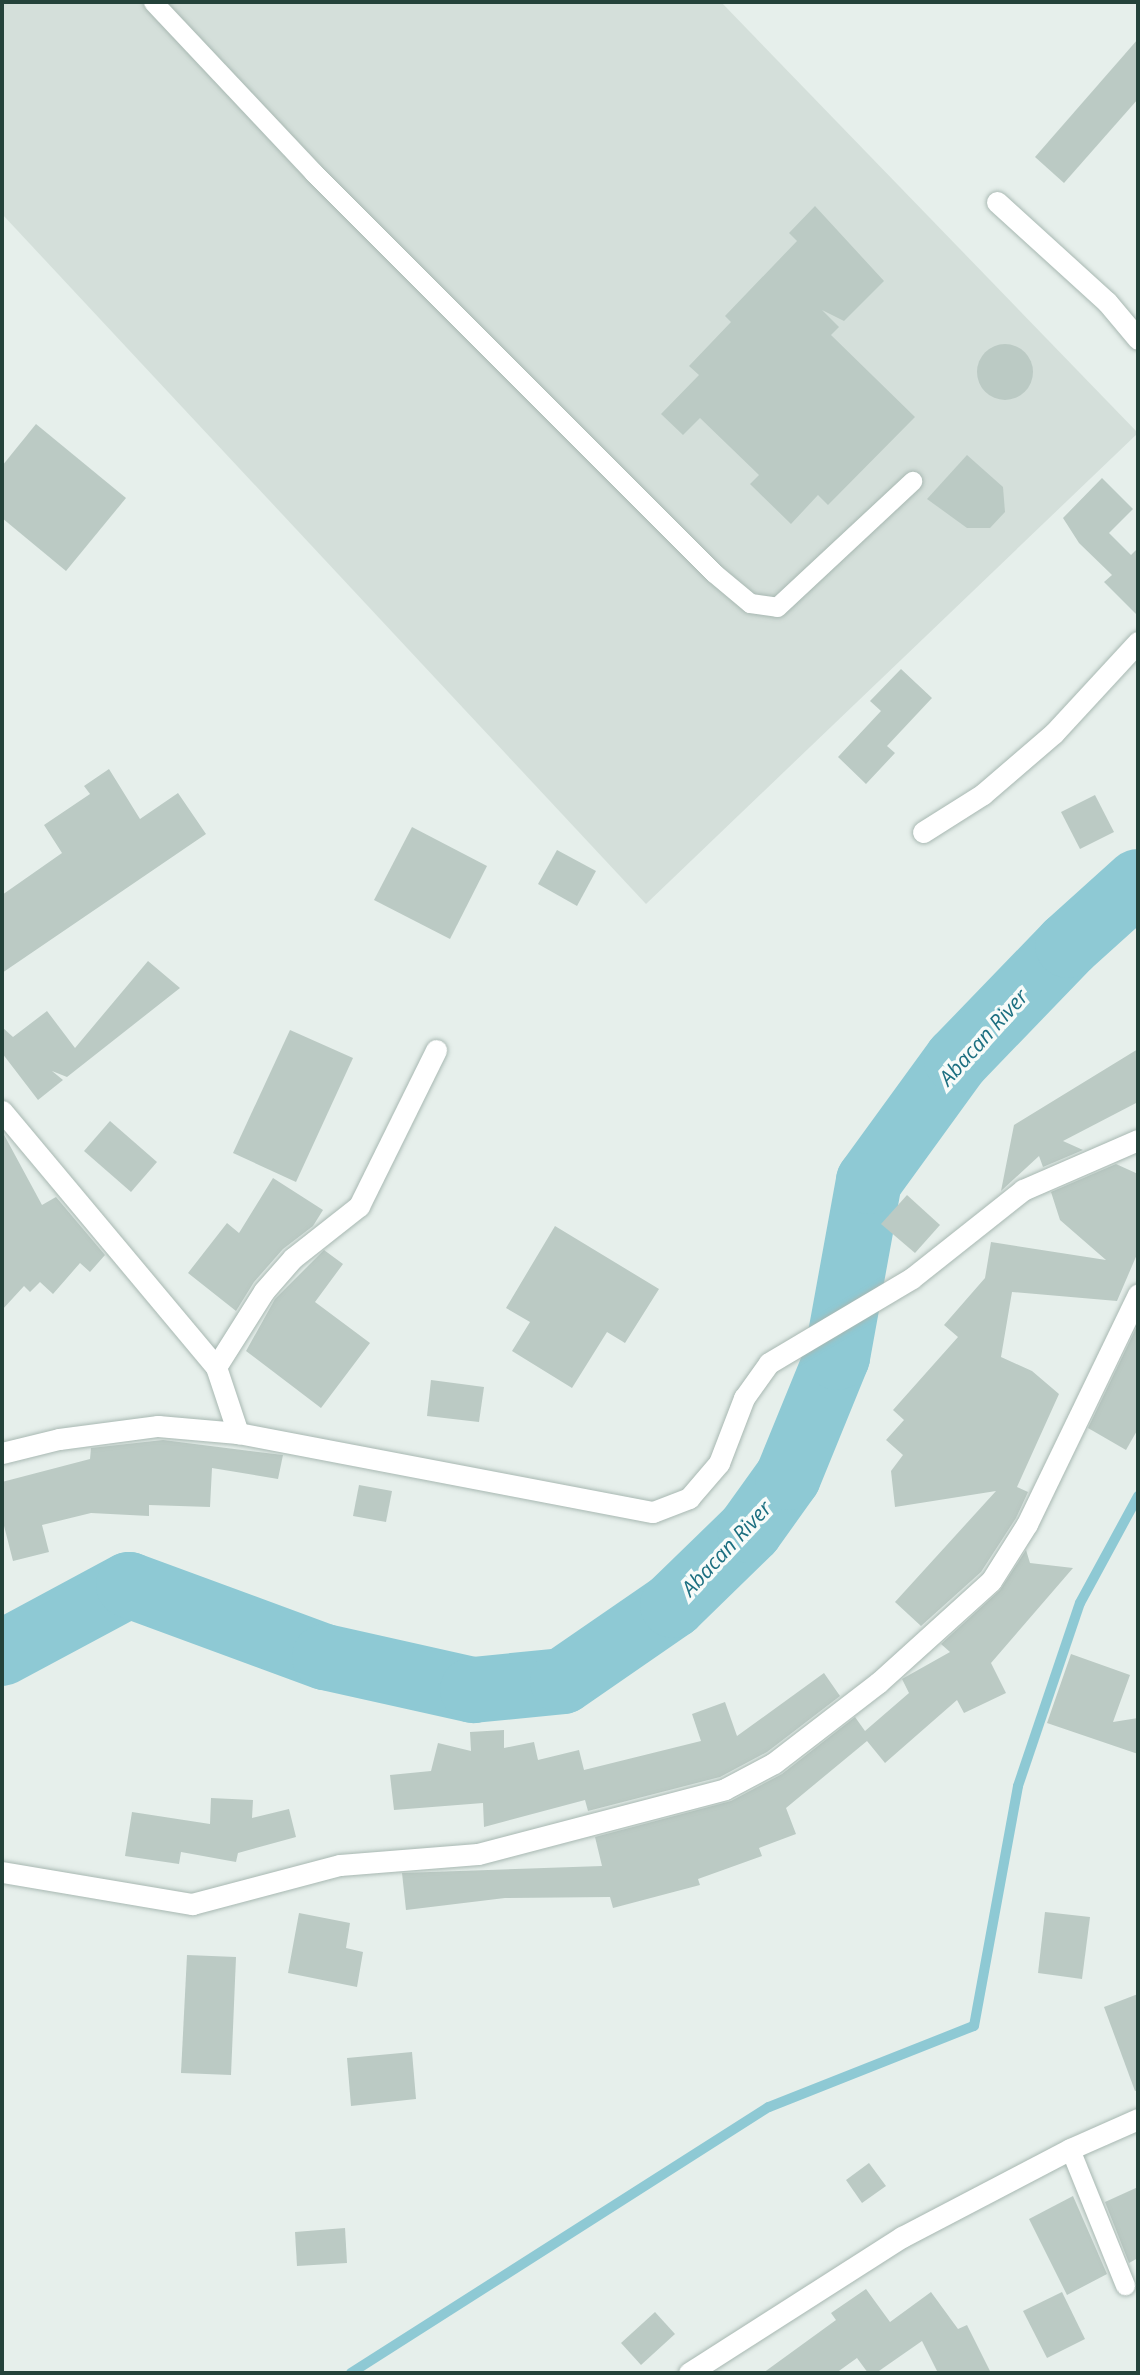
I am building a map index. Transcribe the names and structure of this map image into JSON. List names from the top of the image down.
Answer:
{
  "water": ["Abacan River"]
}
